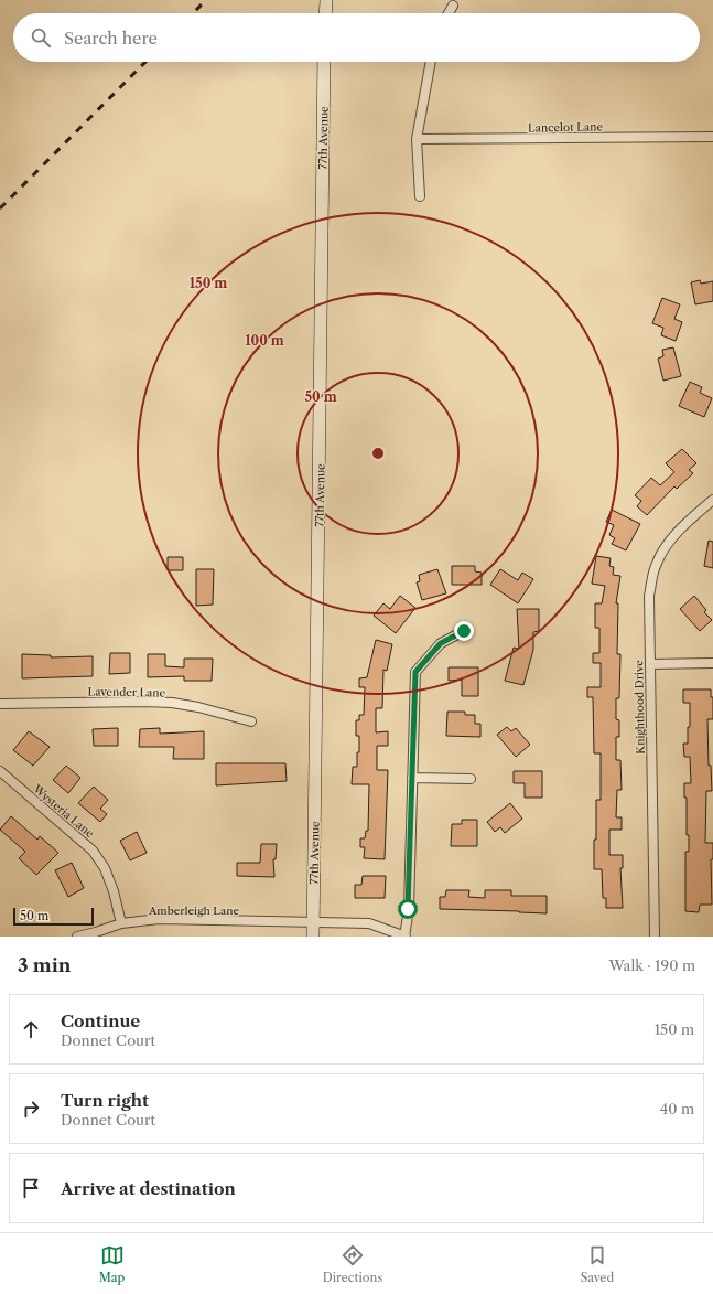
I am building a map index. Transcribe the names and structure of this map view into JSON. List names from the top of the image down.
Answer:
{
  "streets": {
    "street": [
      "Lancelot Lane",
      "77th Avenue",
      "Lavender Lane",
      "Knighthood Drive",
      "Wysteria Lane",
      "Amberleigh Lane"
    ]
  },
  "crossings": [
    ["77th Avenue", "Amberleigh Lane"],
    ["Wysteria Lane", "Amberleigh Lane"]
  ],
  "scale_bar": "50 m",
  "page": {
    "search": "Search here",
    "scale": "50 m",
    "heading": ["3 min", "Walk · 190 m"],
    "list": [
      ["Continue", "Donnet Court", "150 m"],
      ["Turn right", "Donnet Court", "40 m"],
      "Arrive at destination"
    ],
    "nav": ["Map", "Directions", "Saved"]
  },
  "rings": ["150 m", "100 m", "50 m"]
}
